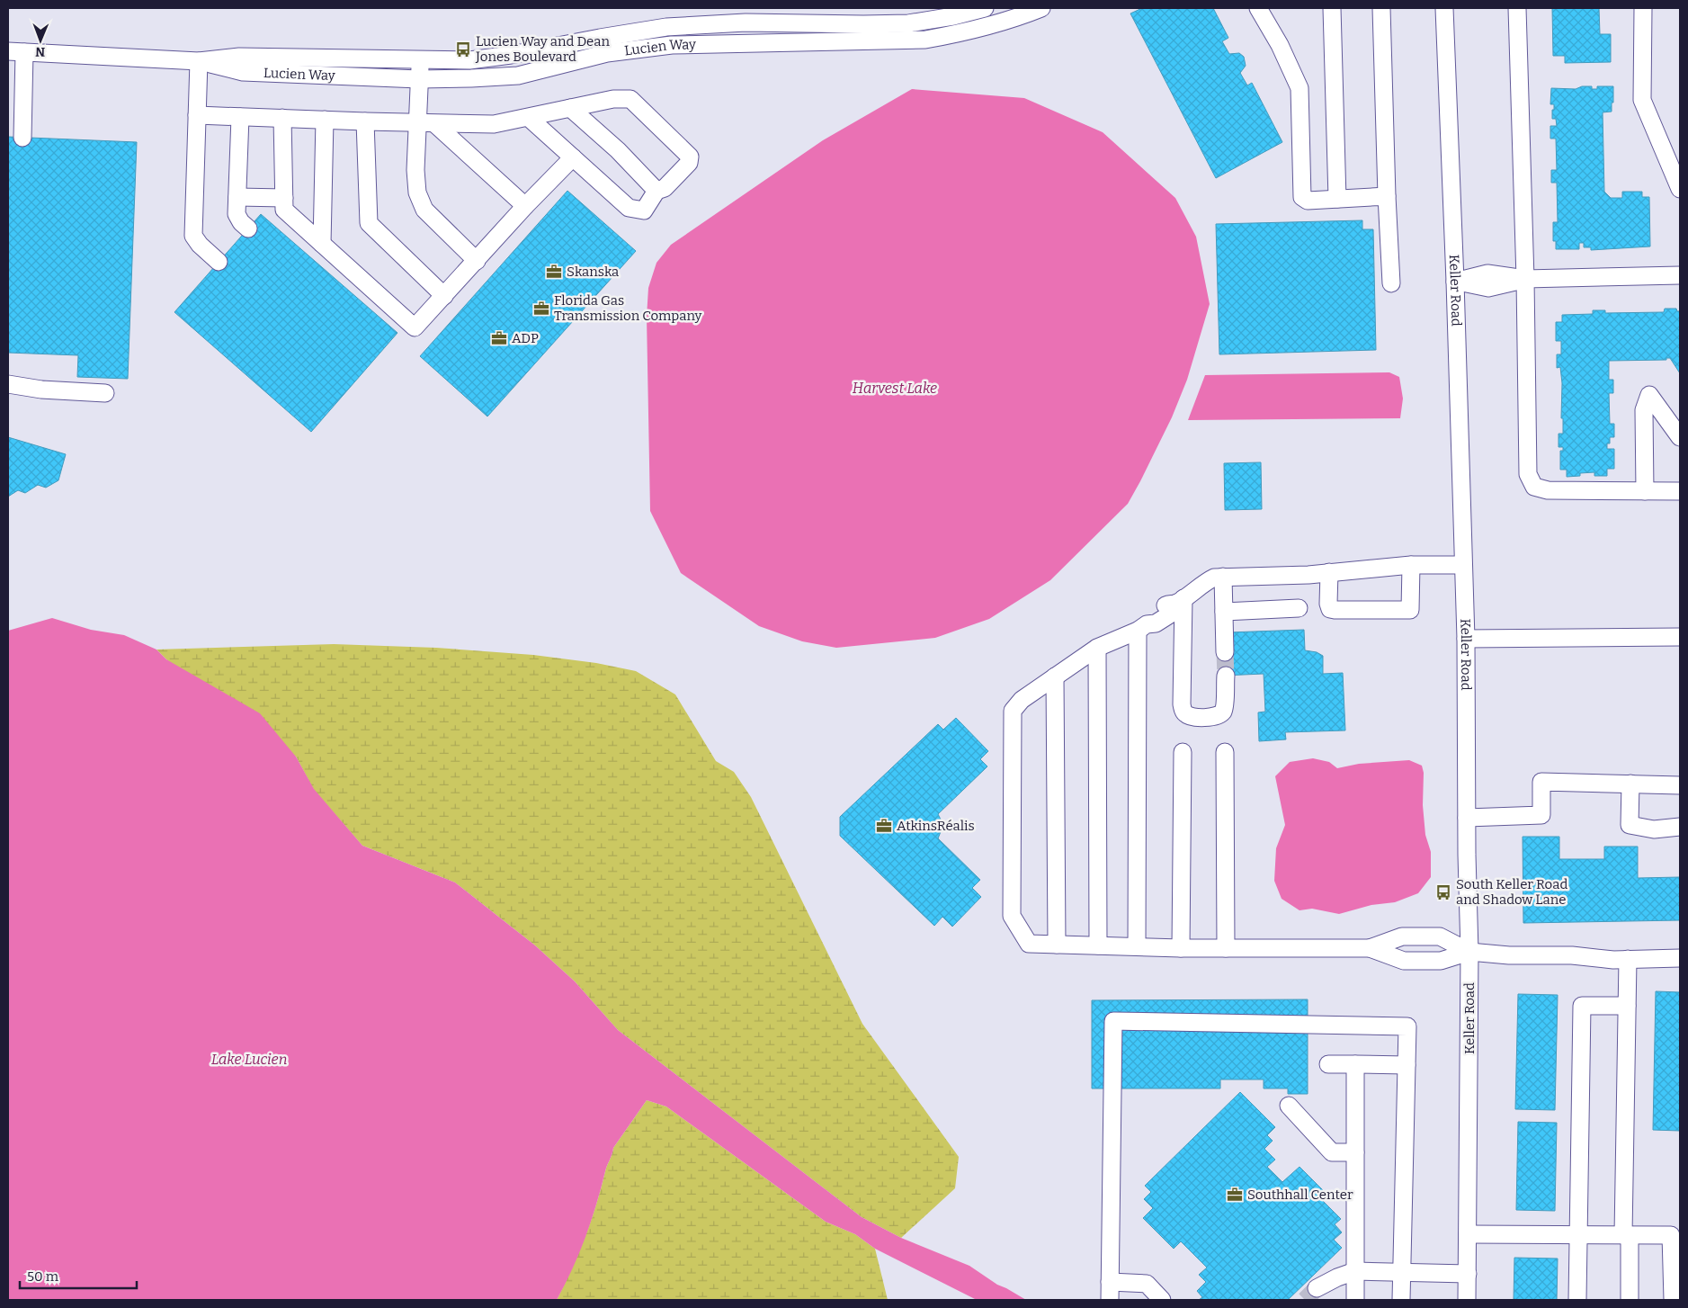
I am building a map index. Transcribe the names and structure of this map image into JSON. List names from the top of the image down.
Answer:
{
  "streets": {
    "street": ["Lucien Way", "Keller Road"]
  },
  "water": ["Harvest Lake", "Lake Lucien"],
  "places": {
    "bus stop": ["Lucien Way and Dean Jones Boulevard", "South Keller Road and Shadow Lane"],
    "office": [
      "Skanska",
      "Florida Gas Transmission Company",
      "ADP",
      "AtkinsRéalis",
      "Southhall Center"
    ]
  },
  "scale_bar": "50 m",
  "north": "bottom"
}
